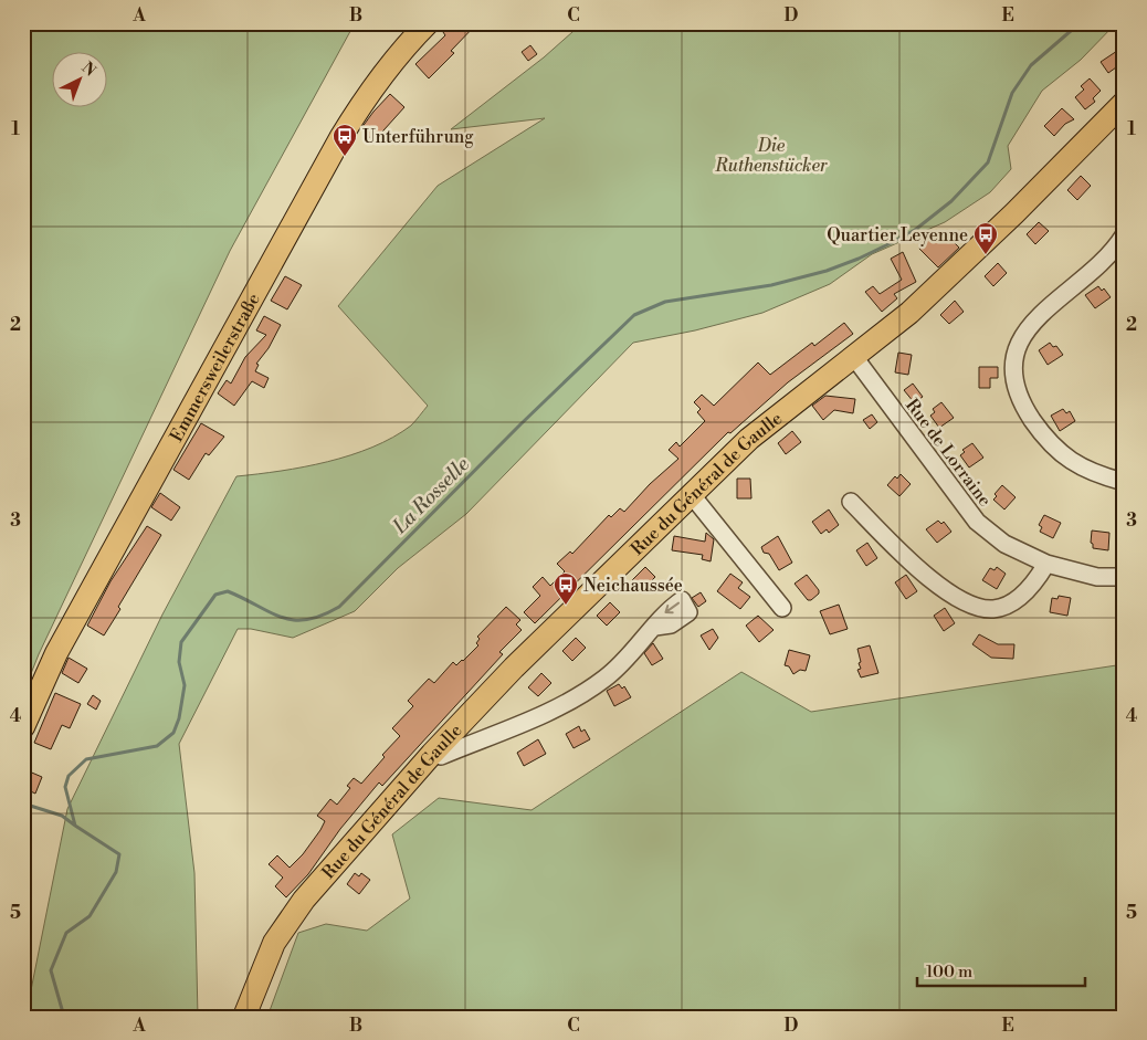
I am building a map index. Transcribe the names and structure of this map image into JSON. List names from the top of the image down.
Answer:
{
  "streets": {
    "main road": ["Emmersweilerstraße", "Rue du Général de Gaulle"],
    "street": ["Rue de Lorraine"]
  },
  "crossings": [
    ["Rue de Lorraine", "Rue du Général de Gaulle"]
  ],
  "water": ["La Rosselle"],
  "parks": ["Die Ruthenstücker"],
  "places": {
    "bus stop": ["Unterführung", "Quartier Leyenne", "Neichaussée"]
  },
  "scale_bar": "100 m",
  "north": "top right",
  "grid": {
    "columns": [
      "A",
      "B",
      "C",
      "D",
      "E"
    ],
    "rows": [
      "1",
      "2",
      "3",
      "4",
      "5"
    ]
  }
}
